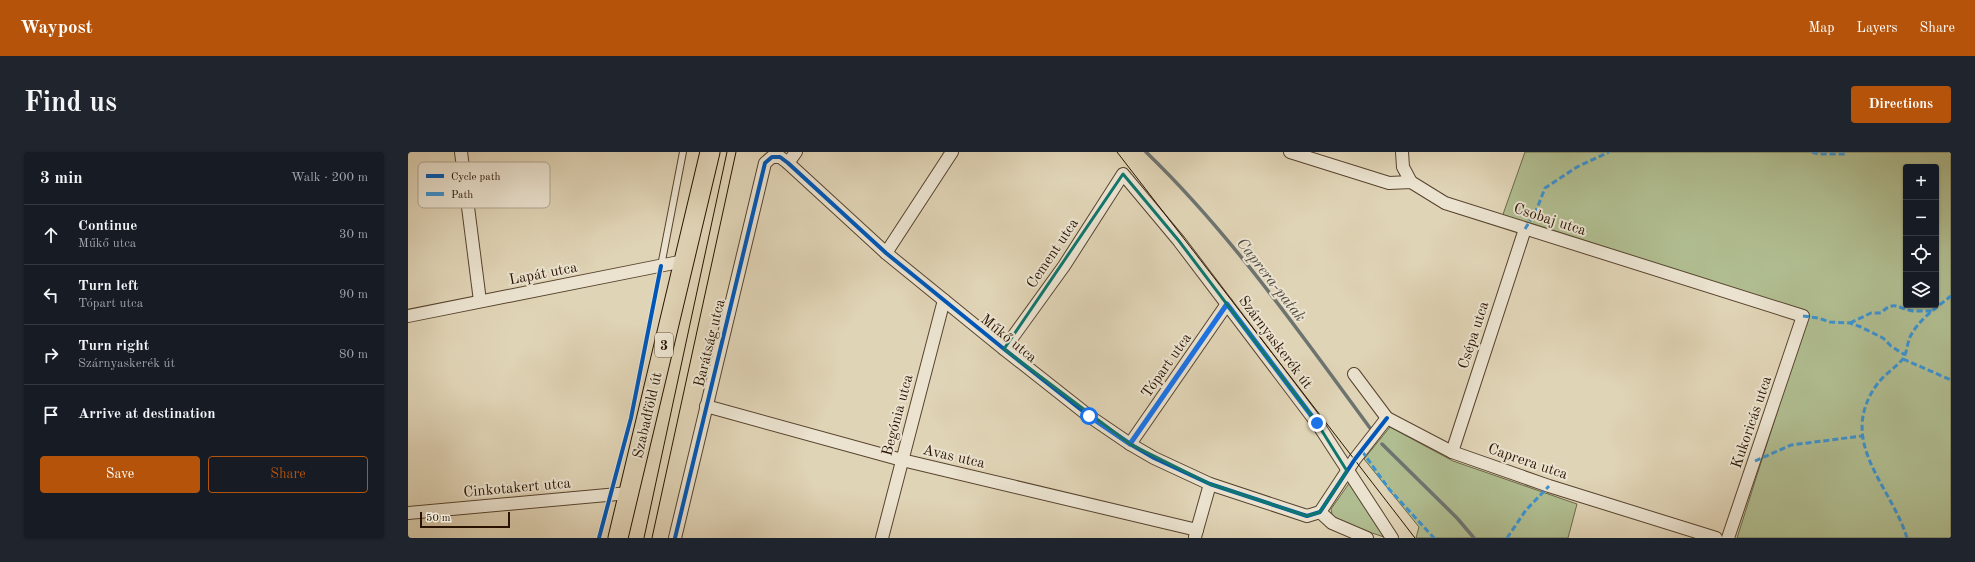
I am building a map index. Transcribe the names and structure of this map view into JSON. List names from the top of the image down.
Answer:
{
  "streets": {
    "main road": ["3", "Szabadföld út"],
    "street": [
      "Csobaj utca",
      "Cement utca",
      "Lapát utca",
      "Csépa utca",
      "Műkő utca",
      "Szárnyaskerék út",
      "Barátság utca",
      "Tópart utca",
      "Begónia utca",
      "Kukoricás utca",
      "Avas utca",
      "Caprera utca",
      "Cinkotakert utca"
    ]
  },
  "crossings": [
    ["Csobaj utca", "Csépa utca"],
    ["Csobaj utca", "Kukoricás utca"],
    ["Cement utca", "Műkő utca"],
    ["Cement utca", "Szárnyaskerék út"],
    ["Lapát utca", "Szabadföld út"],
    ["Csépa utca", "Caprera utca"],
    ["Műkő utca", "Barátság utca"],
    ["Műkő utca", "Tópart utca"],
    ["Műkő utca", "Begónia utca"],
    ["Szárnyaskerék út", "Tópart utca"],
    ["Barátság utca", "Avas utca"],
    ["Szabadföld út", "Cinkotakert utca"],
    ["Begónia utca", "Avas utca"]
  ],
  "water": ["Caprera-patak"],
  "legend": ["Cycle path", "Path"],
  "scale_bar": "50 m",
  "page": {
    "header": "Waypost",
    "nav": ["Map", "Layers", "Share"],
    "buttons": [
      "Directions",
      ["Save", "Share"]
    ],
    "title": "Find us",
    "heading": ["3 min", "Walk · 200 m"],
    "map_buttons": ["+", "−"],
    "list": [
      ["Continue", "Műkő utca", "30 m"],
      ["Turn left", "Tópart utca", "90 m"],
      ["Turn right", "Szárnyaskerék út", "80 m"],
      "Arrive at destination"
    ],
    "scale": "50 m"
  }
}
